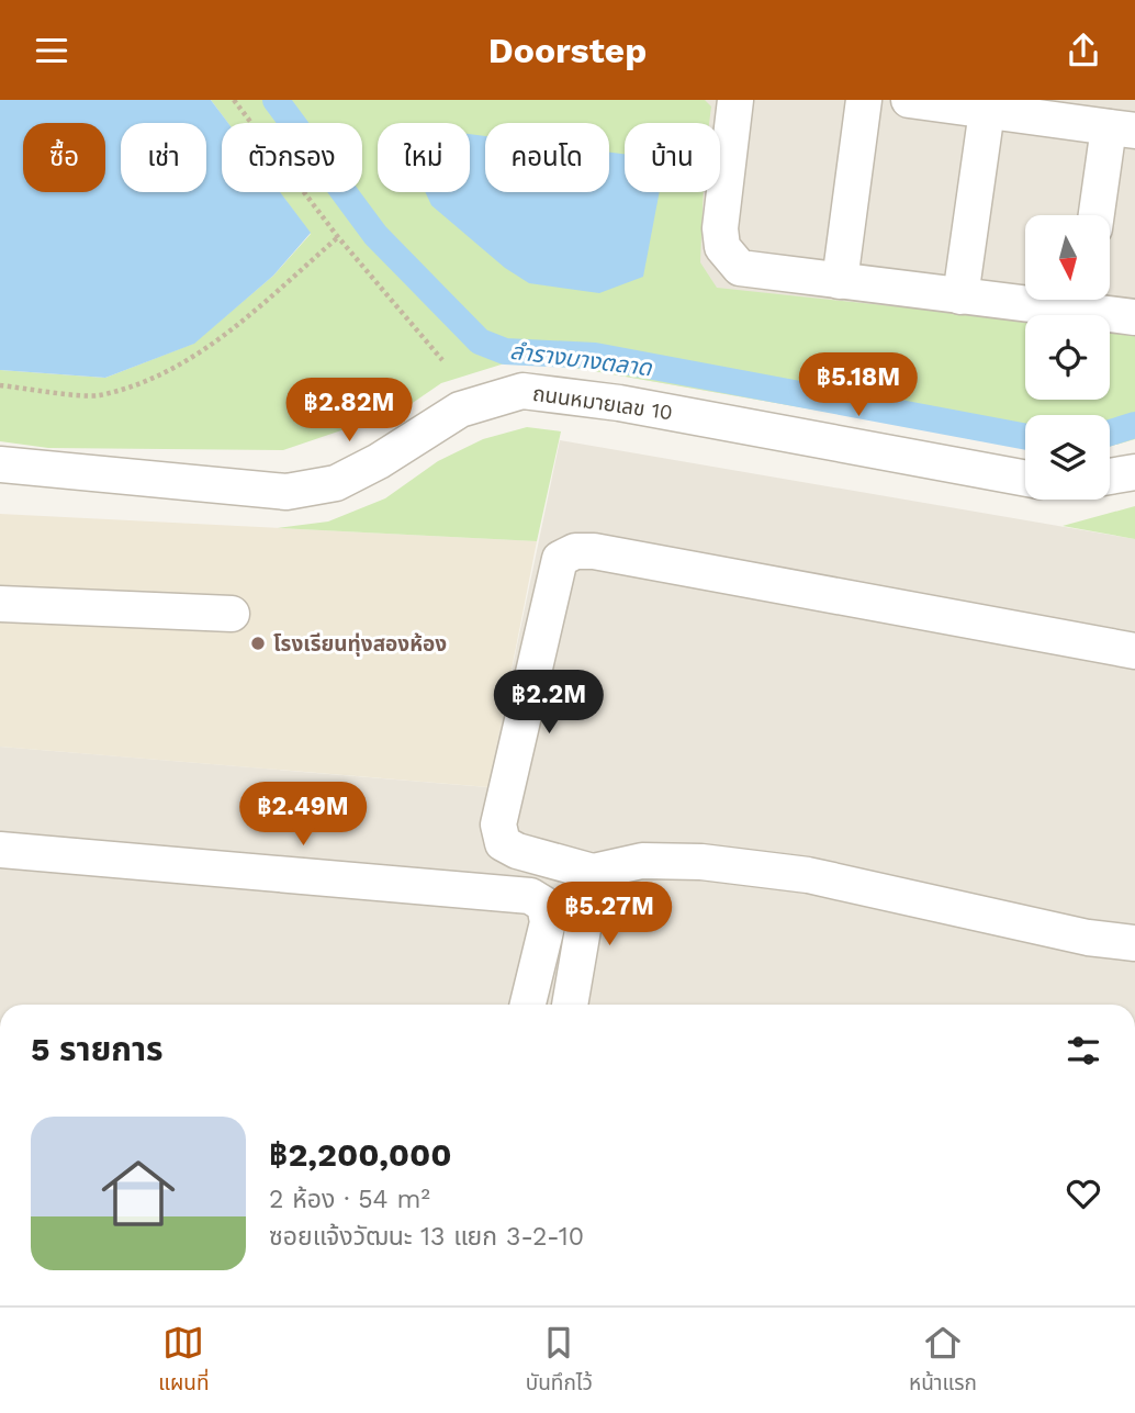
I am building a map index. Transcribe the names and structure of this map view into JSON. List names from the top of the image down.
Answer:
{
  "streets": {
    "street": ["ถนนหมายเลข 10"]
  },
  "water": ["ลำรางบางตลาด"],
  "places": ["โรงเรียนทุ่งสองห้อง"],
  "north": "bottom",
  "page": {
    "header": "Doorstep",
    "chip": [
      "ซื้อ",
      "เช่า",
      "ตัวกรอง",
      "ใหม่",
      "คอนโด",
      "บ้าน"
    ],
    "price": [
      "฿5.18M",
      "฿2.82M",
      "฿2.2M",
      "฿2.49M",
      "฿5.27M"
    ],
    "heading": "5 รายการ",
    "list": [
      {
        "name": "฿2,200,000",
        "note": "2 ห้อง · 54 m² · ซอยแจ้งวัฒนะ 13 แยก 3-2-10"
      }
    ],
    "tabs": ["แผนที่", "บันทึกไว้", "หน้าแรก"]
  }
}
